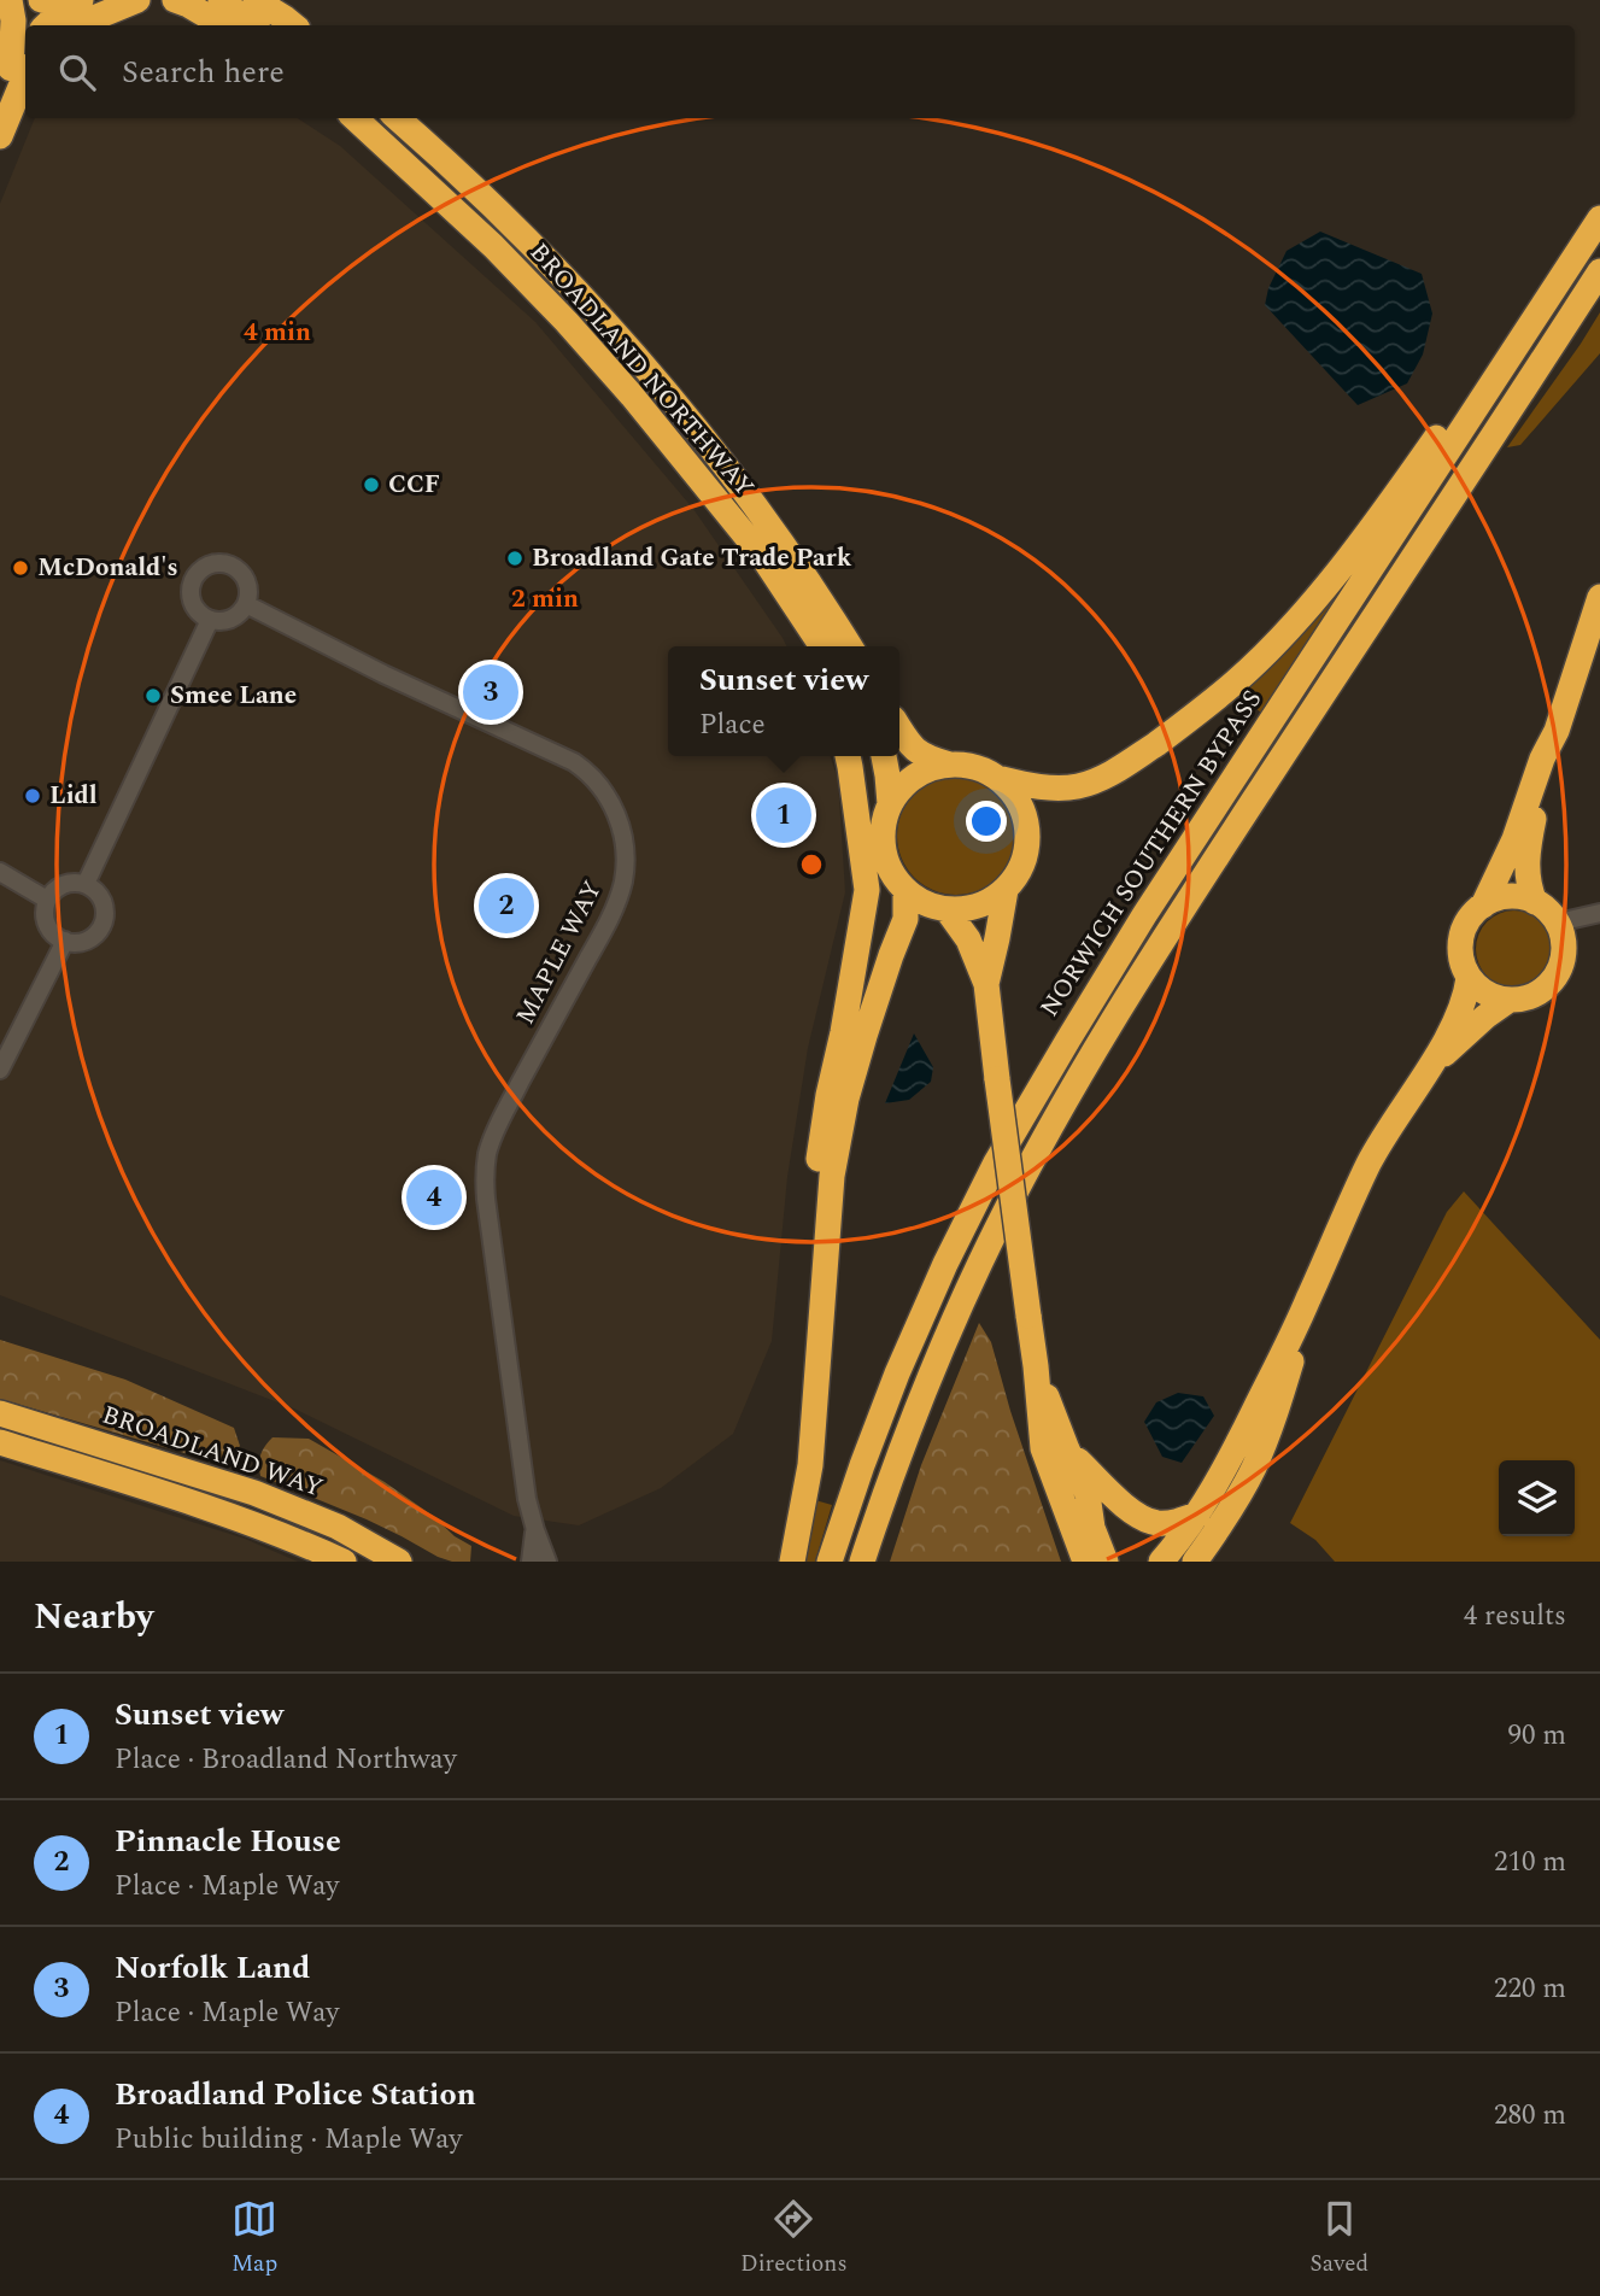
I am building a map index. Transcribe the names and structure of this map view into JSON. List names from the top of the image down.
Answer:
{
  "streets": {
    "highway": ["BROADLAND NORTHWAY", "NORWICH SOUTHERN BYPASS", "BROADLAND WAY"],
    "street": ["MAPLE WAY"]
  },
  "places": [
    "CCF",
    "Broadland Gate Trade Park",
    "McDonald's",
    "Smee Lane",
    "Lidl"
  ],
  "page": {
    "search": "Search here",
    "popup": ["Sunset view", "Place"],
    "pins": [
      "3",
      "1",
      "2",
      "4"
    ],
    "heading": ["Nearby", "4 results"],
    "list": [
      {
        "mark": "1",
        "name": "Sunset view",
        "note": "Place · Broadland Northway",
        "value": "90 m"
      },
      {
        "mark": "2",
        "name": "Pinnacle House",
        "note": "Place · Maple Way",
        "value": "210 m"
      },
      {
        "mark": "3",
        "name": "Norfolk Land",
        "note": "Place · Maple Way",
        "value": "220 m"
      },
      {
        "mark": "4",
        "name": "Broadland Police Station",
        "note": "Public building · Maple Way",
        "value": "280 m"
      }
    ],
    "nav": ["Map", "Directions", "Saved"]
  },
  "rings": ["4 min", "2 min"]
}
